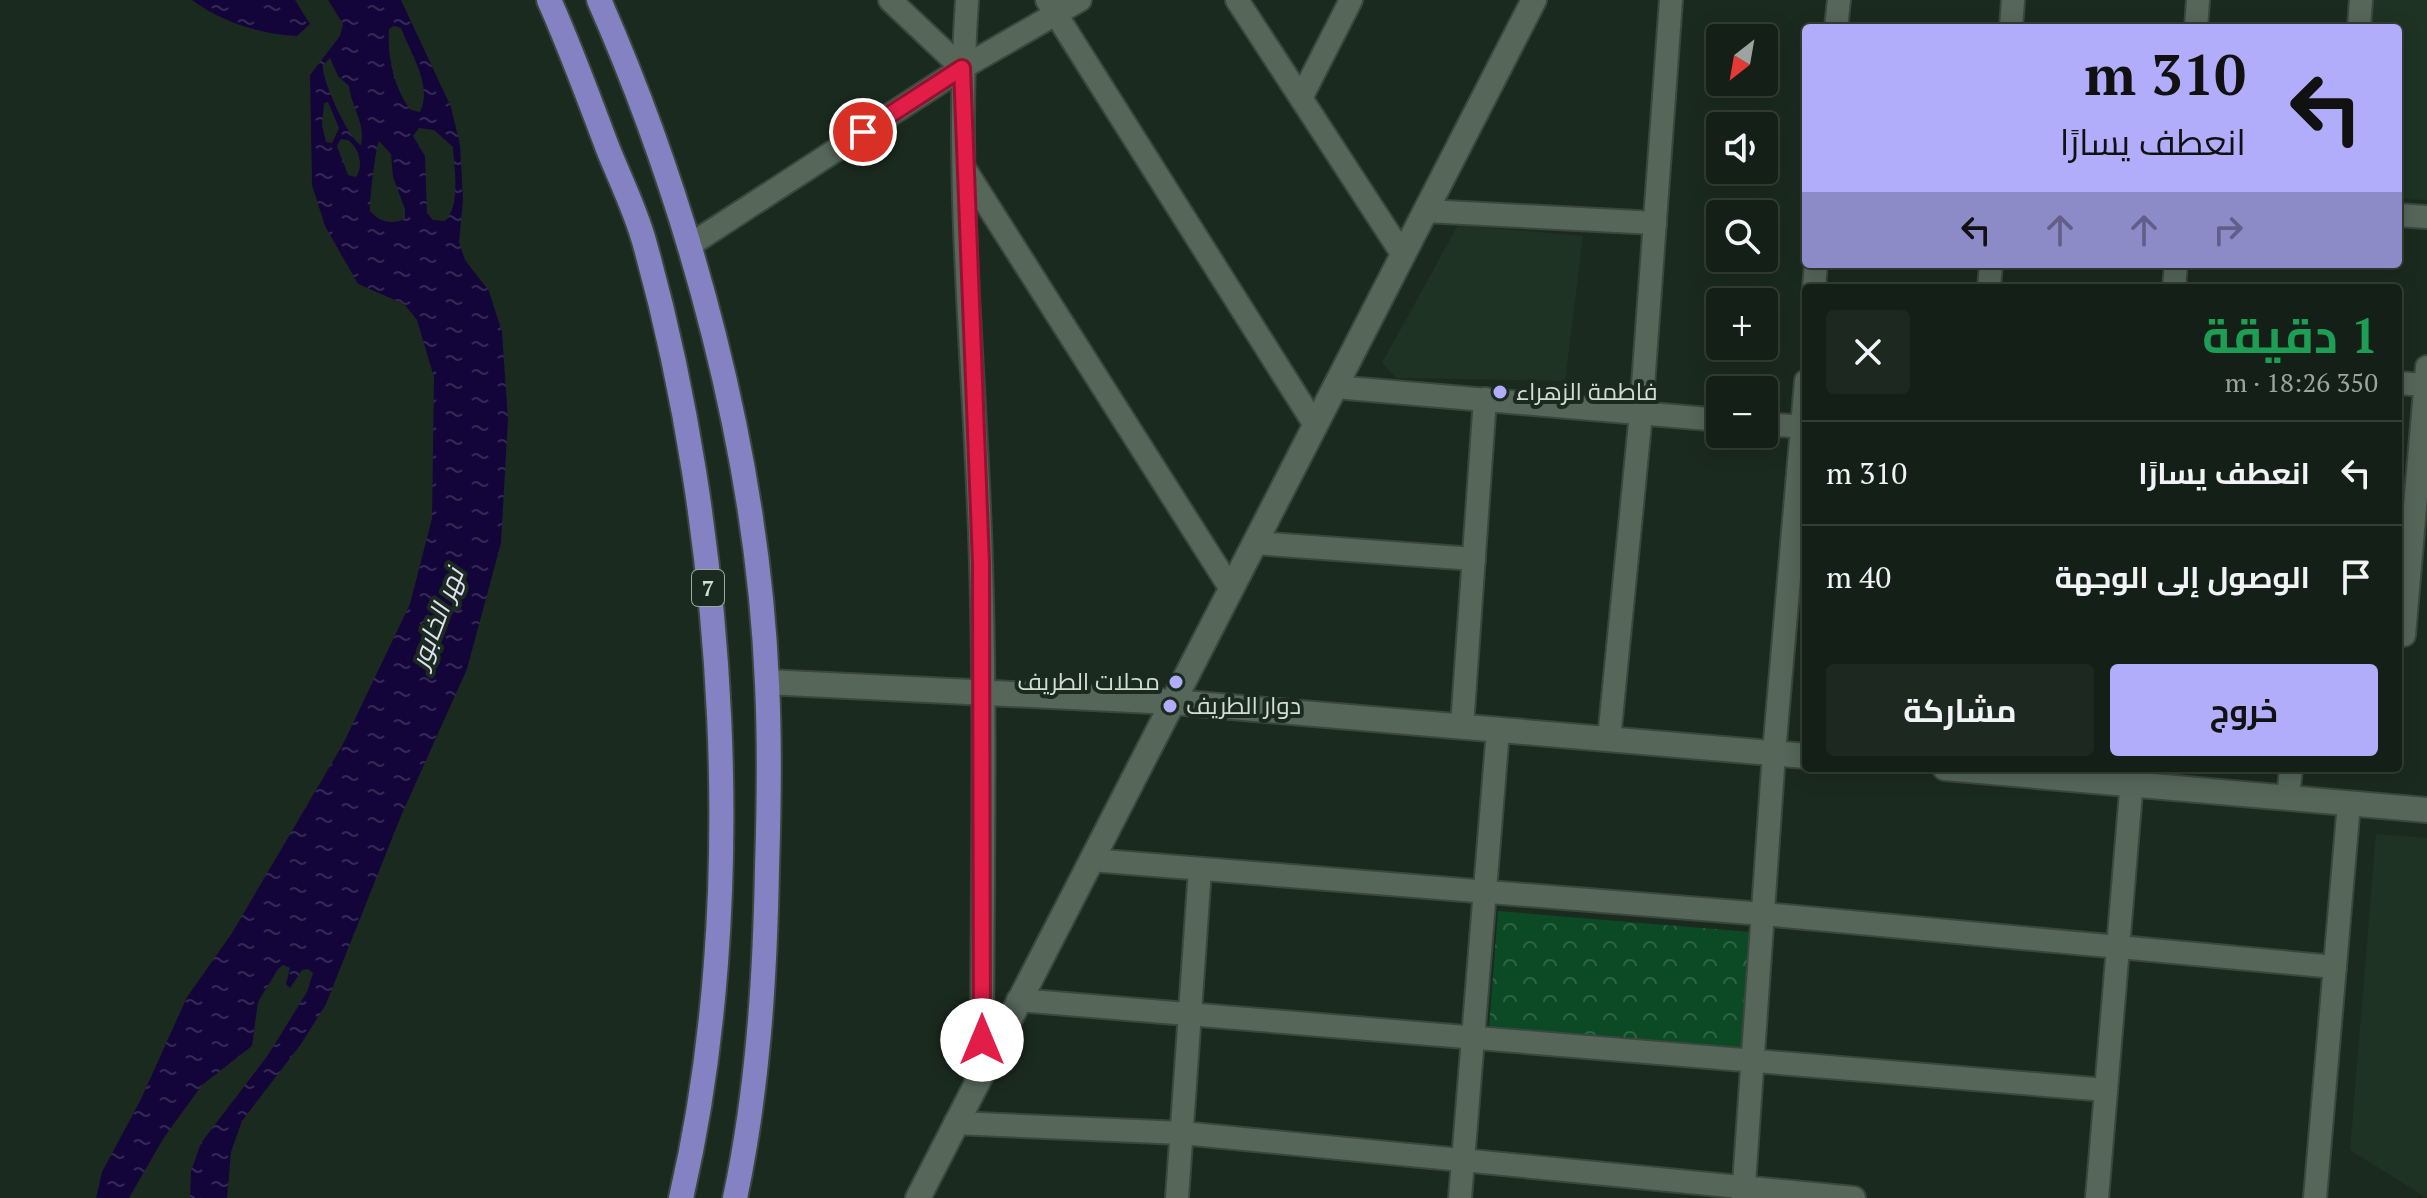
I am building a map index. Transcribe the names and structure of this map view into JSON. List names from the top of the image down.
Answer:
{
  "streets": {
    "highway": ["7"]
  },
  "water": ["نهر الخابور"],
  "places": ["فاطمة الزهراء", "محلات الطريف", "دوار الطريف"],
  "north": "bottom left",
  "page": {
    "map_buttons": ["+", "−"],
    "turn": ["310 m", "انعطف يسارًا"],
    "heading": ["1 دقيقة", "350 m · 18:26"],
    "list": [
      {
        "name": "انعطف يسارًا",
        "value": "310 m"
      },
      {
        "name": "الوصول إلى الوجهة",
        "value": "40 m"
      }
    ],
    "buttons": ["خروج", "مشاركة"]
  }
}
